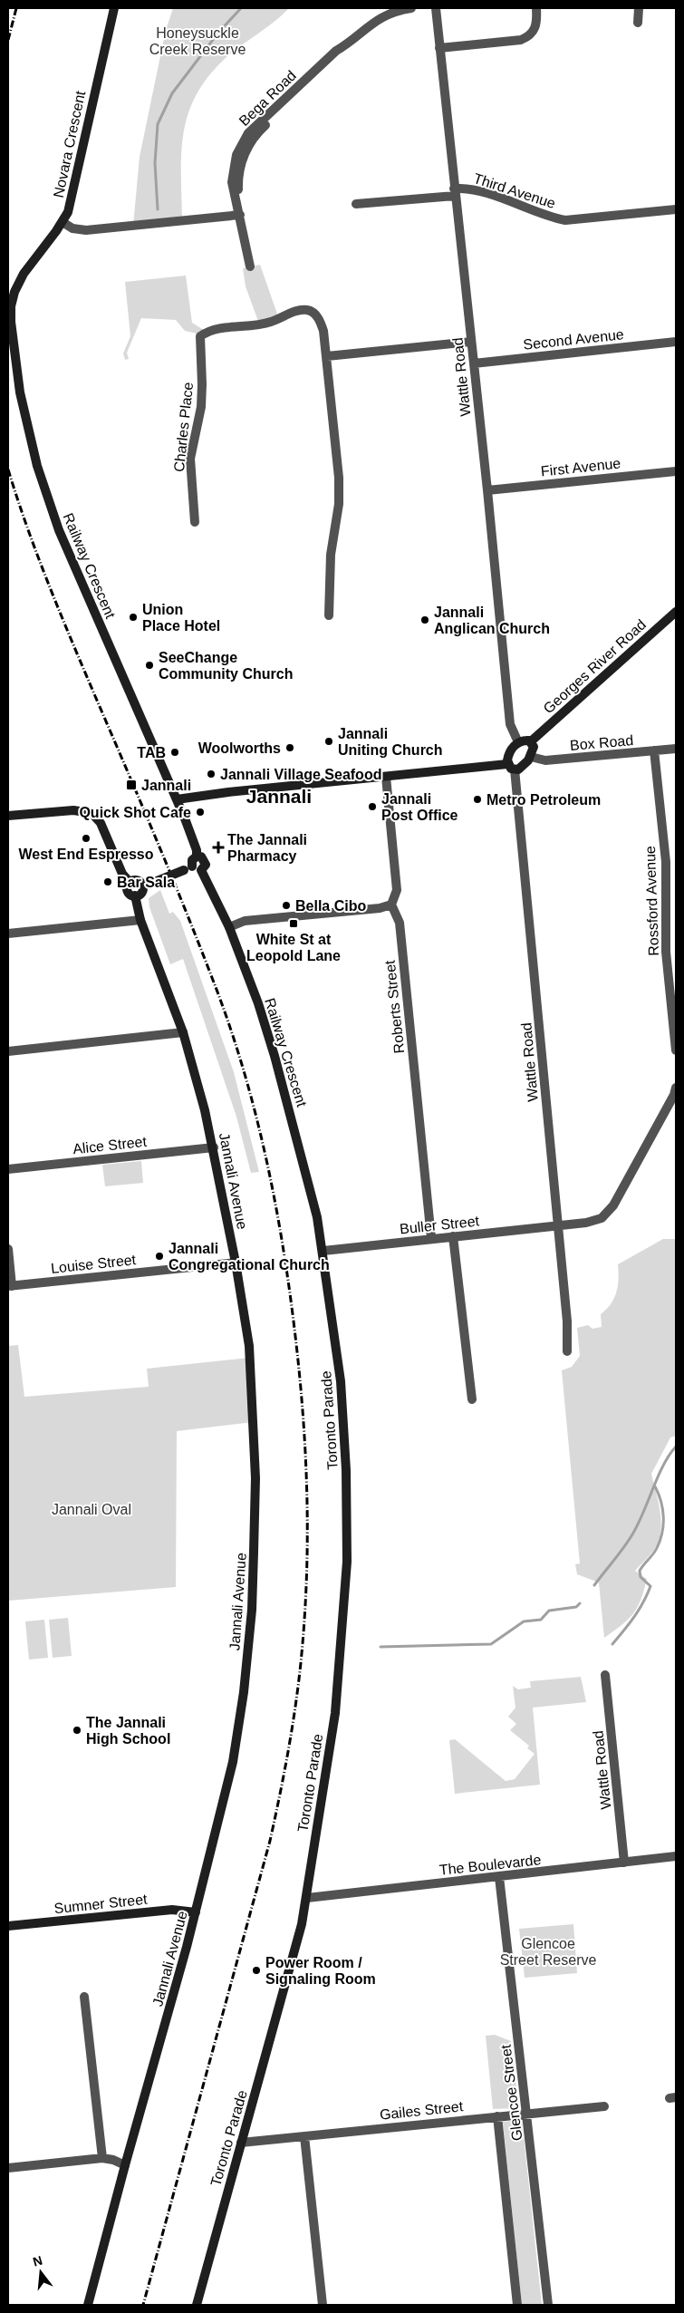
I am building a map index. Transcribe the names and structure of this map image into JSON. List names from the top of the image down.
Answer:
{
  "streets": {
    "street": [
      "Bega Road",
      "Novara Crescent",
      "Third Avenue",
      "Second Avenue",
      "Wattle Road",
      "Charles Place",
      "First Avenue",
      "Railway Crescent",
      "Georges River Road",
      "Box Road",
      "Rossford Avenue",
      "Roberts Street",
      "Alice Street",
      "Jannali Avenue",
      "Buller Street",
      "Louise Street",
      "Toronto Parade",
      "The Boulevarde",
      "Sumner Street",
      "Glencoe Street",
      "Gailes Street"
    ]
  },
  "crossings": [
    ["Novara Crescent", "Railway Crescent"],
    ["Third Avenue", "Wattle Road"],
    ["Second Avenue", "Wattle Road"],
    ["Wattle Road", "First Avenue"],
    ["Wattle Road", "Georges River Road"],
    ["Wattle Road", "Box Road"],
    ["Wattle Road", "Buller Street"],
    ["Wattle Road", "The Boulevarde"],
    ["Railway Crescent", "Buller Street"],
    ["Railway Crescent", "Toronto Parade"],
    ["Georges River Road", "Box Road"],
    ["Box Road", "Rossford Avenue"],
    ["Roberts Street", "Buller Street"],
    ["Alice Street", "Jannali Avenue"],
    ["Jannali Avenue", "Louise Street"],
    ["Jannali Avenue", "Sumner Street"],
    ["Buller Street", "Toronto Parade"],
    ["Toronto Parade", "The Boulevarde"],
    ["Toronto Parade", "Gailes Street"],
    ["The Boulevarde", "Glencoe Street"],
    ["Glencoe Street", "Gailes Street"]
  ],
  "districts": ["Jannali"],
  "parks": ["Honeysuckle Creek Reserve", "Jannali Oval", "Glencoe Street Reserve"],
  "places": {
    "other": [
      "Union Place Hotel",
      "Jannali Anglican Church",
      "SeeChange Community Church",
      "Jannali Uniting Church",
      "Woolworths",
      "TAB",
      "Jannali Village Seafood",
      "Metro Petroleum",
      "Jannali Post Office",
      "Quick Shot Cafe",
      "West End Espresso",
      "Bar Sala",
      "Bella Cibo",
      "Jannali Congregational Church",
      "The Jannali High School",
      "Power Room / Signaling Room"
    ],
    "transit": ["Jannali", "White St at Leopold Lane"],
    "health": ["The Jannali Pharmacy"]
  },
  "north": "top"
}
